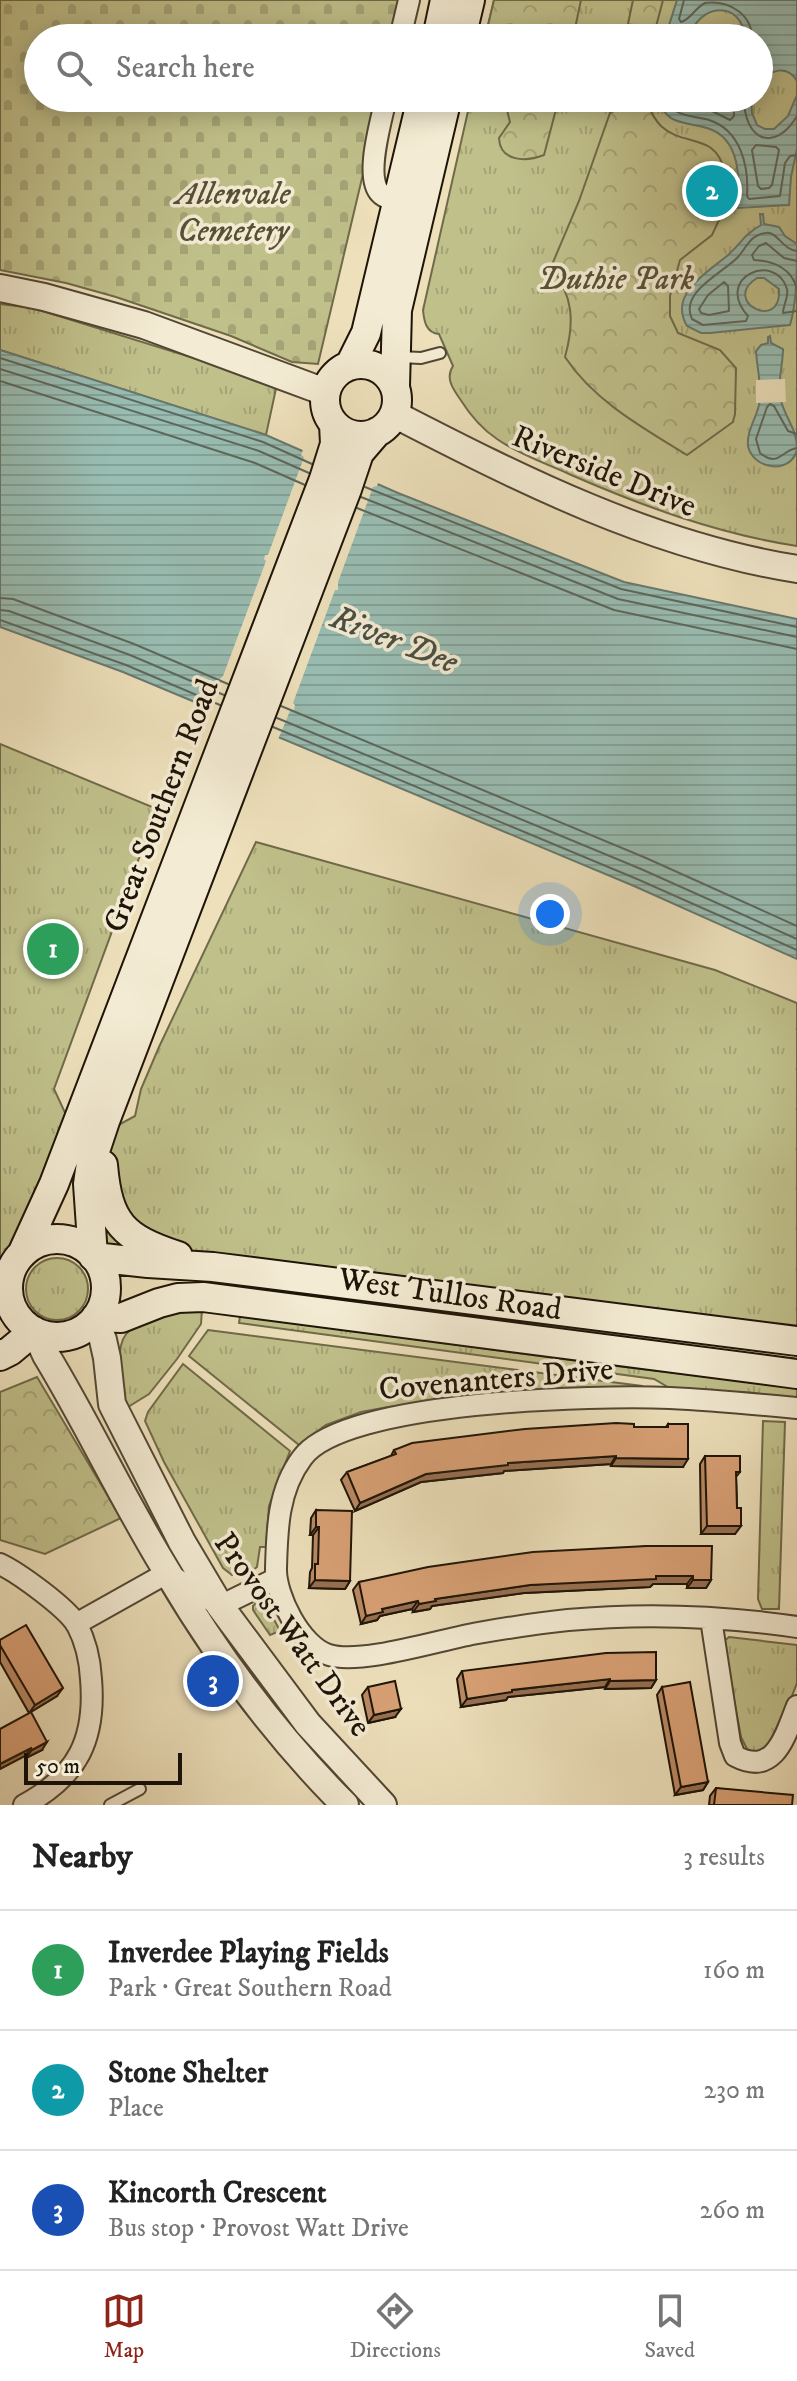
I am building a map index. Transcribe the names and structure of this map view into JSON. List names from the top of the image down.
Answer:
{
  "streets": {
    "main road": ["Great Southern Road", "West Tullos Road"],
    "street": ["Riverside Drive", "Covenanters Drive", "Provost Watt Drive"]
  },
  "crossings": [
    ["Riverside Drive", "Great Southern Road"],
    ["Great Southern Road", "West Tullos Road"],
    ["Great Southern Road", "Provost Watt Drive"],
    ["West Tullos Road", "Provost Watt Drive"]
  ],
  "water": ["River Dee"],
  "parks": ["Allenvale Cemetery", "Duthie Park"],
  "scale_bar": "50 m",
  "page": {
    "search": "Search here",
    "pins": ["2", "1", "3"],
    "scale": "50 m",
    "heading": ["Nearby", "3 results"],
    "list": [
      {
        "mark": "1",
        "name": "Inverdee Playing Fields",
        "note": "Park · Great Southern Road",
        "value": "160 m"
      },
      {
        "mark": "2",
        "name": "Stone Shelter",
        "note": "Place",
        "value": "230 m"
      },
      {
        "mark": "3",
        "name": "Kincorth Crescent",
        "note": "Bus stop · Provost Watt Drive",
        "value": "260 m"
      }
    ],
    "nav": ["Map", "Directions", "Saved"]
  }
}
